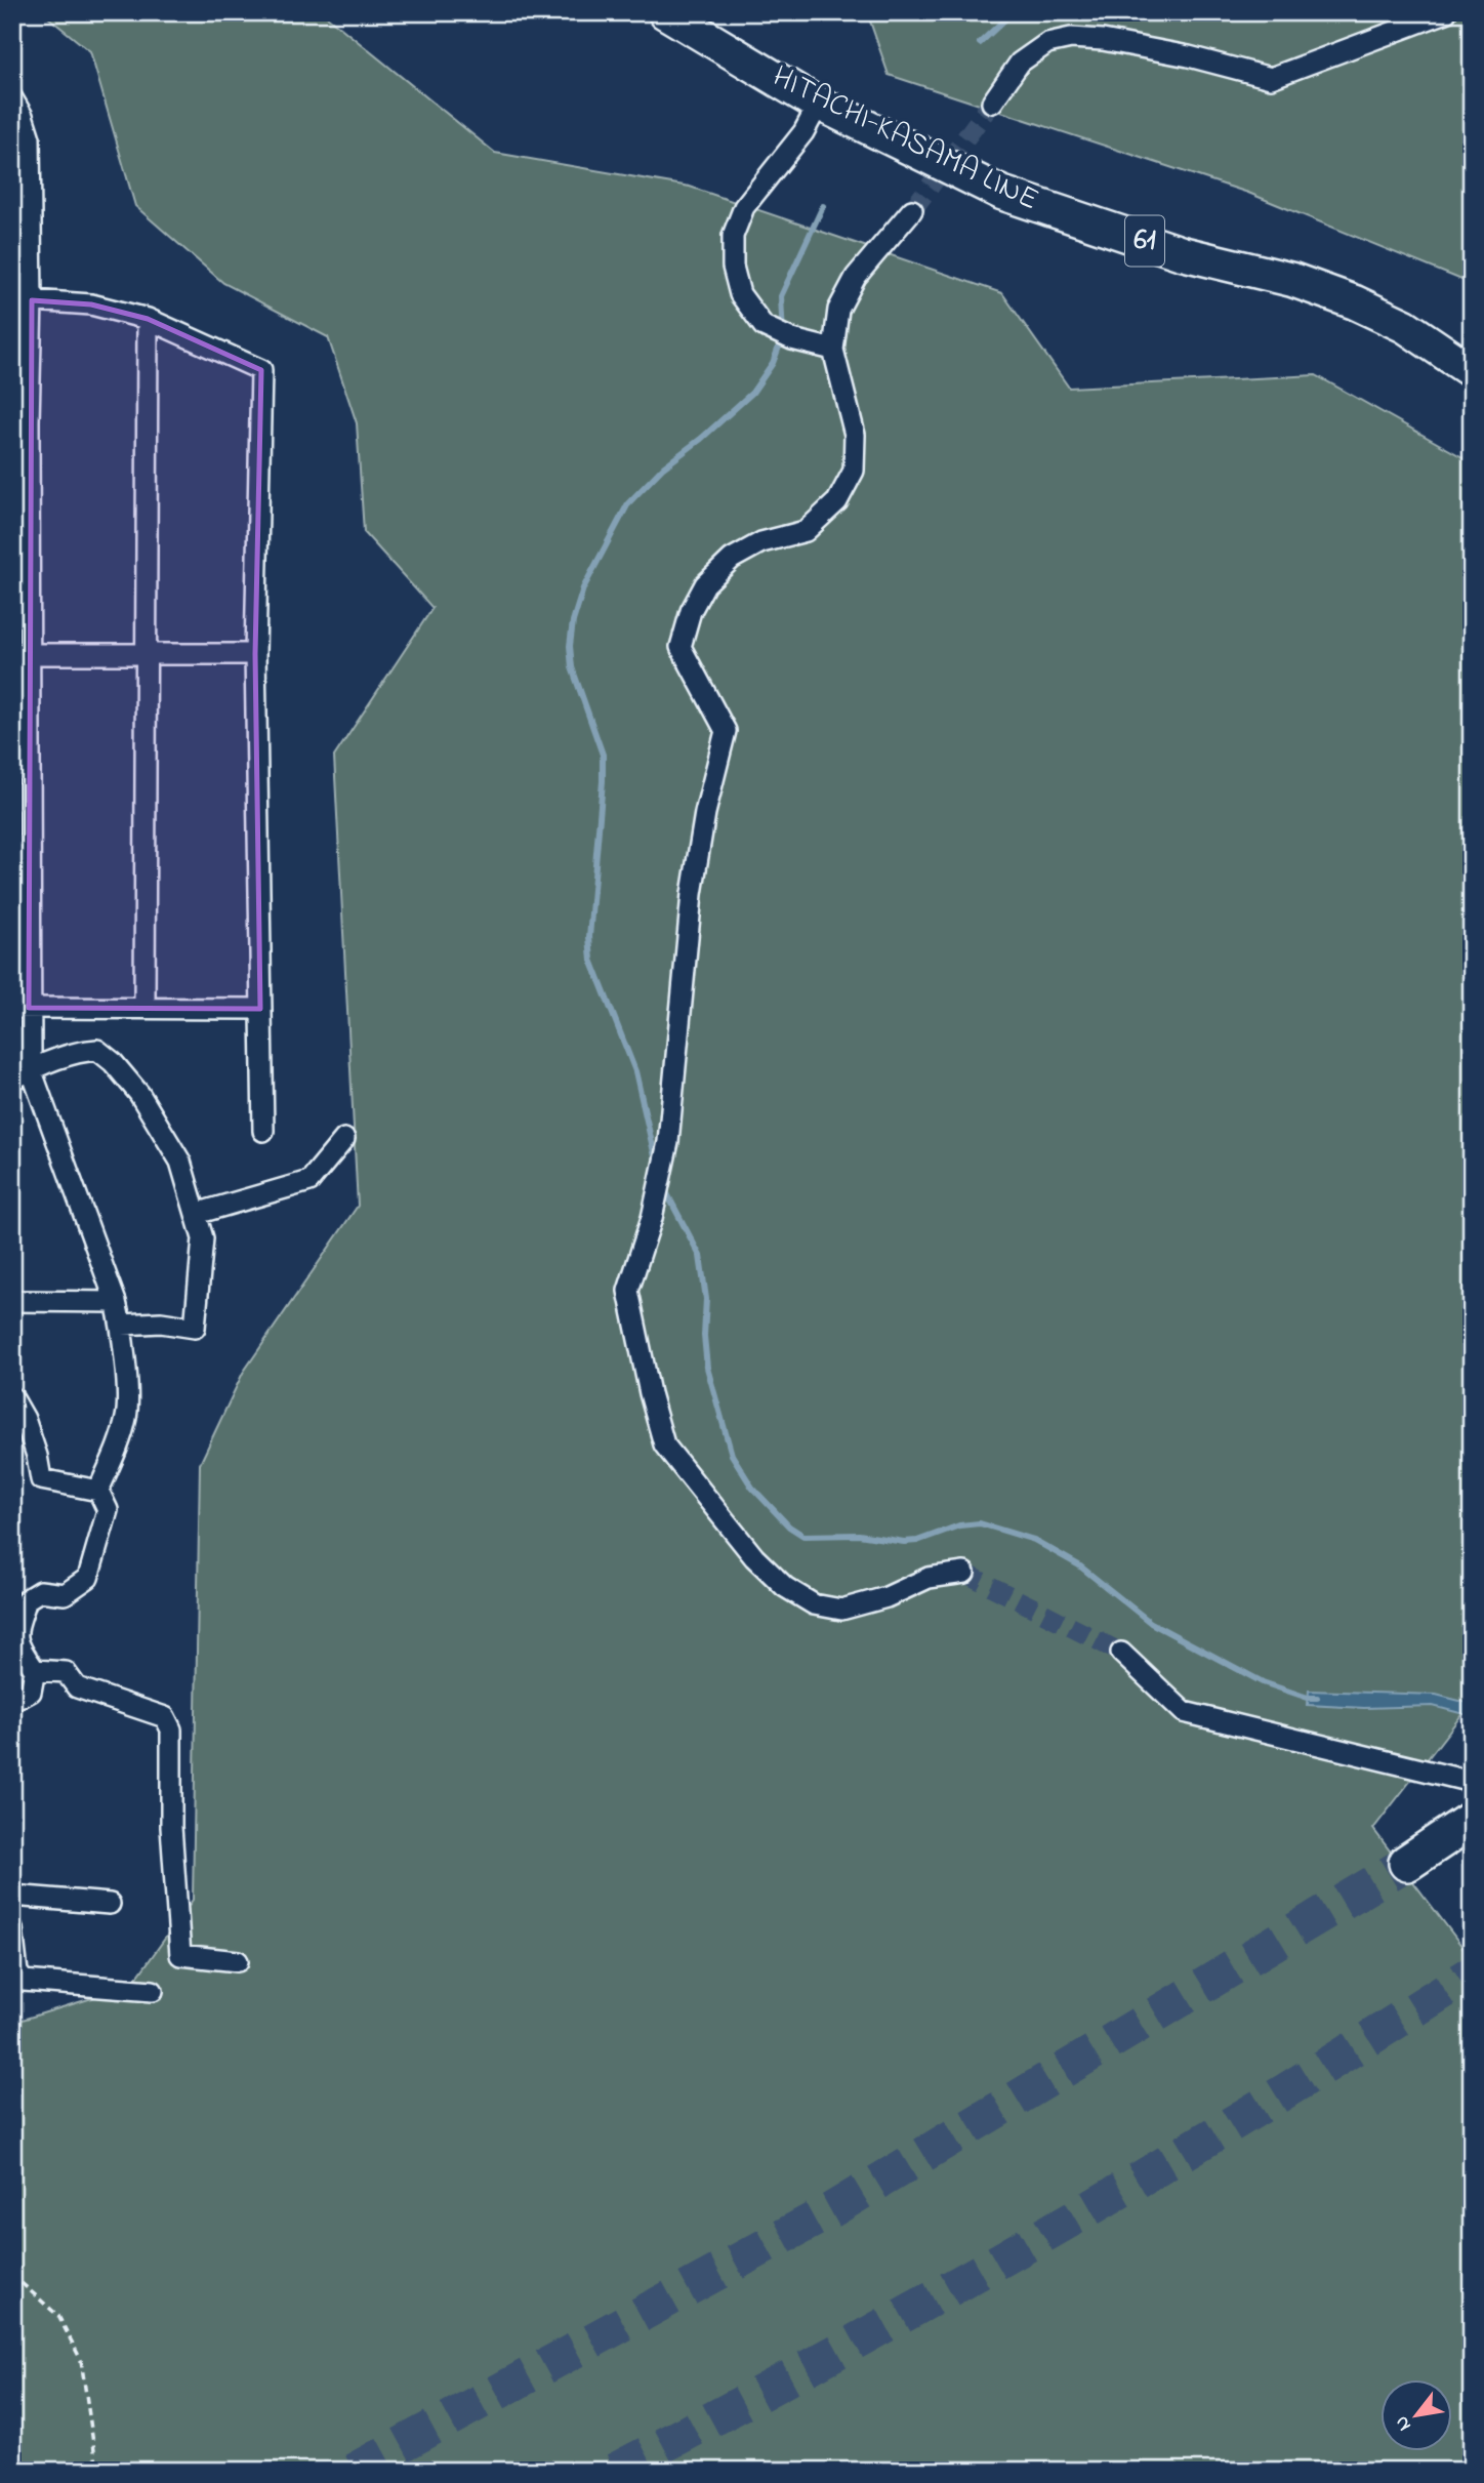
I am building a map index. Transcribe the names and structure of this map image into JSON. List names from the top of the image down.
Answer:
{
  "streets": {
    "main road": ["HITACHI-KASAMA LINE", "61"]
  },
  "north": "bottom left"
}
